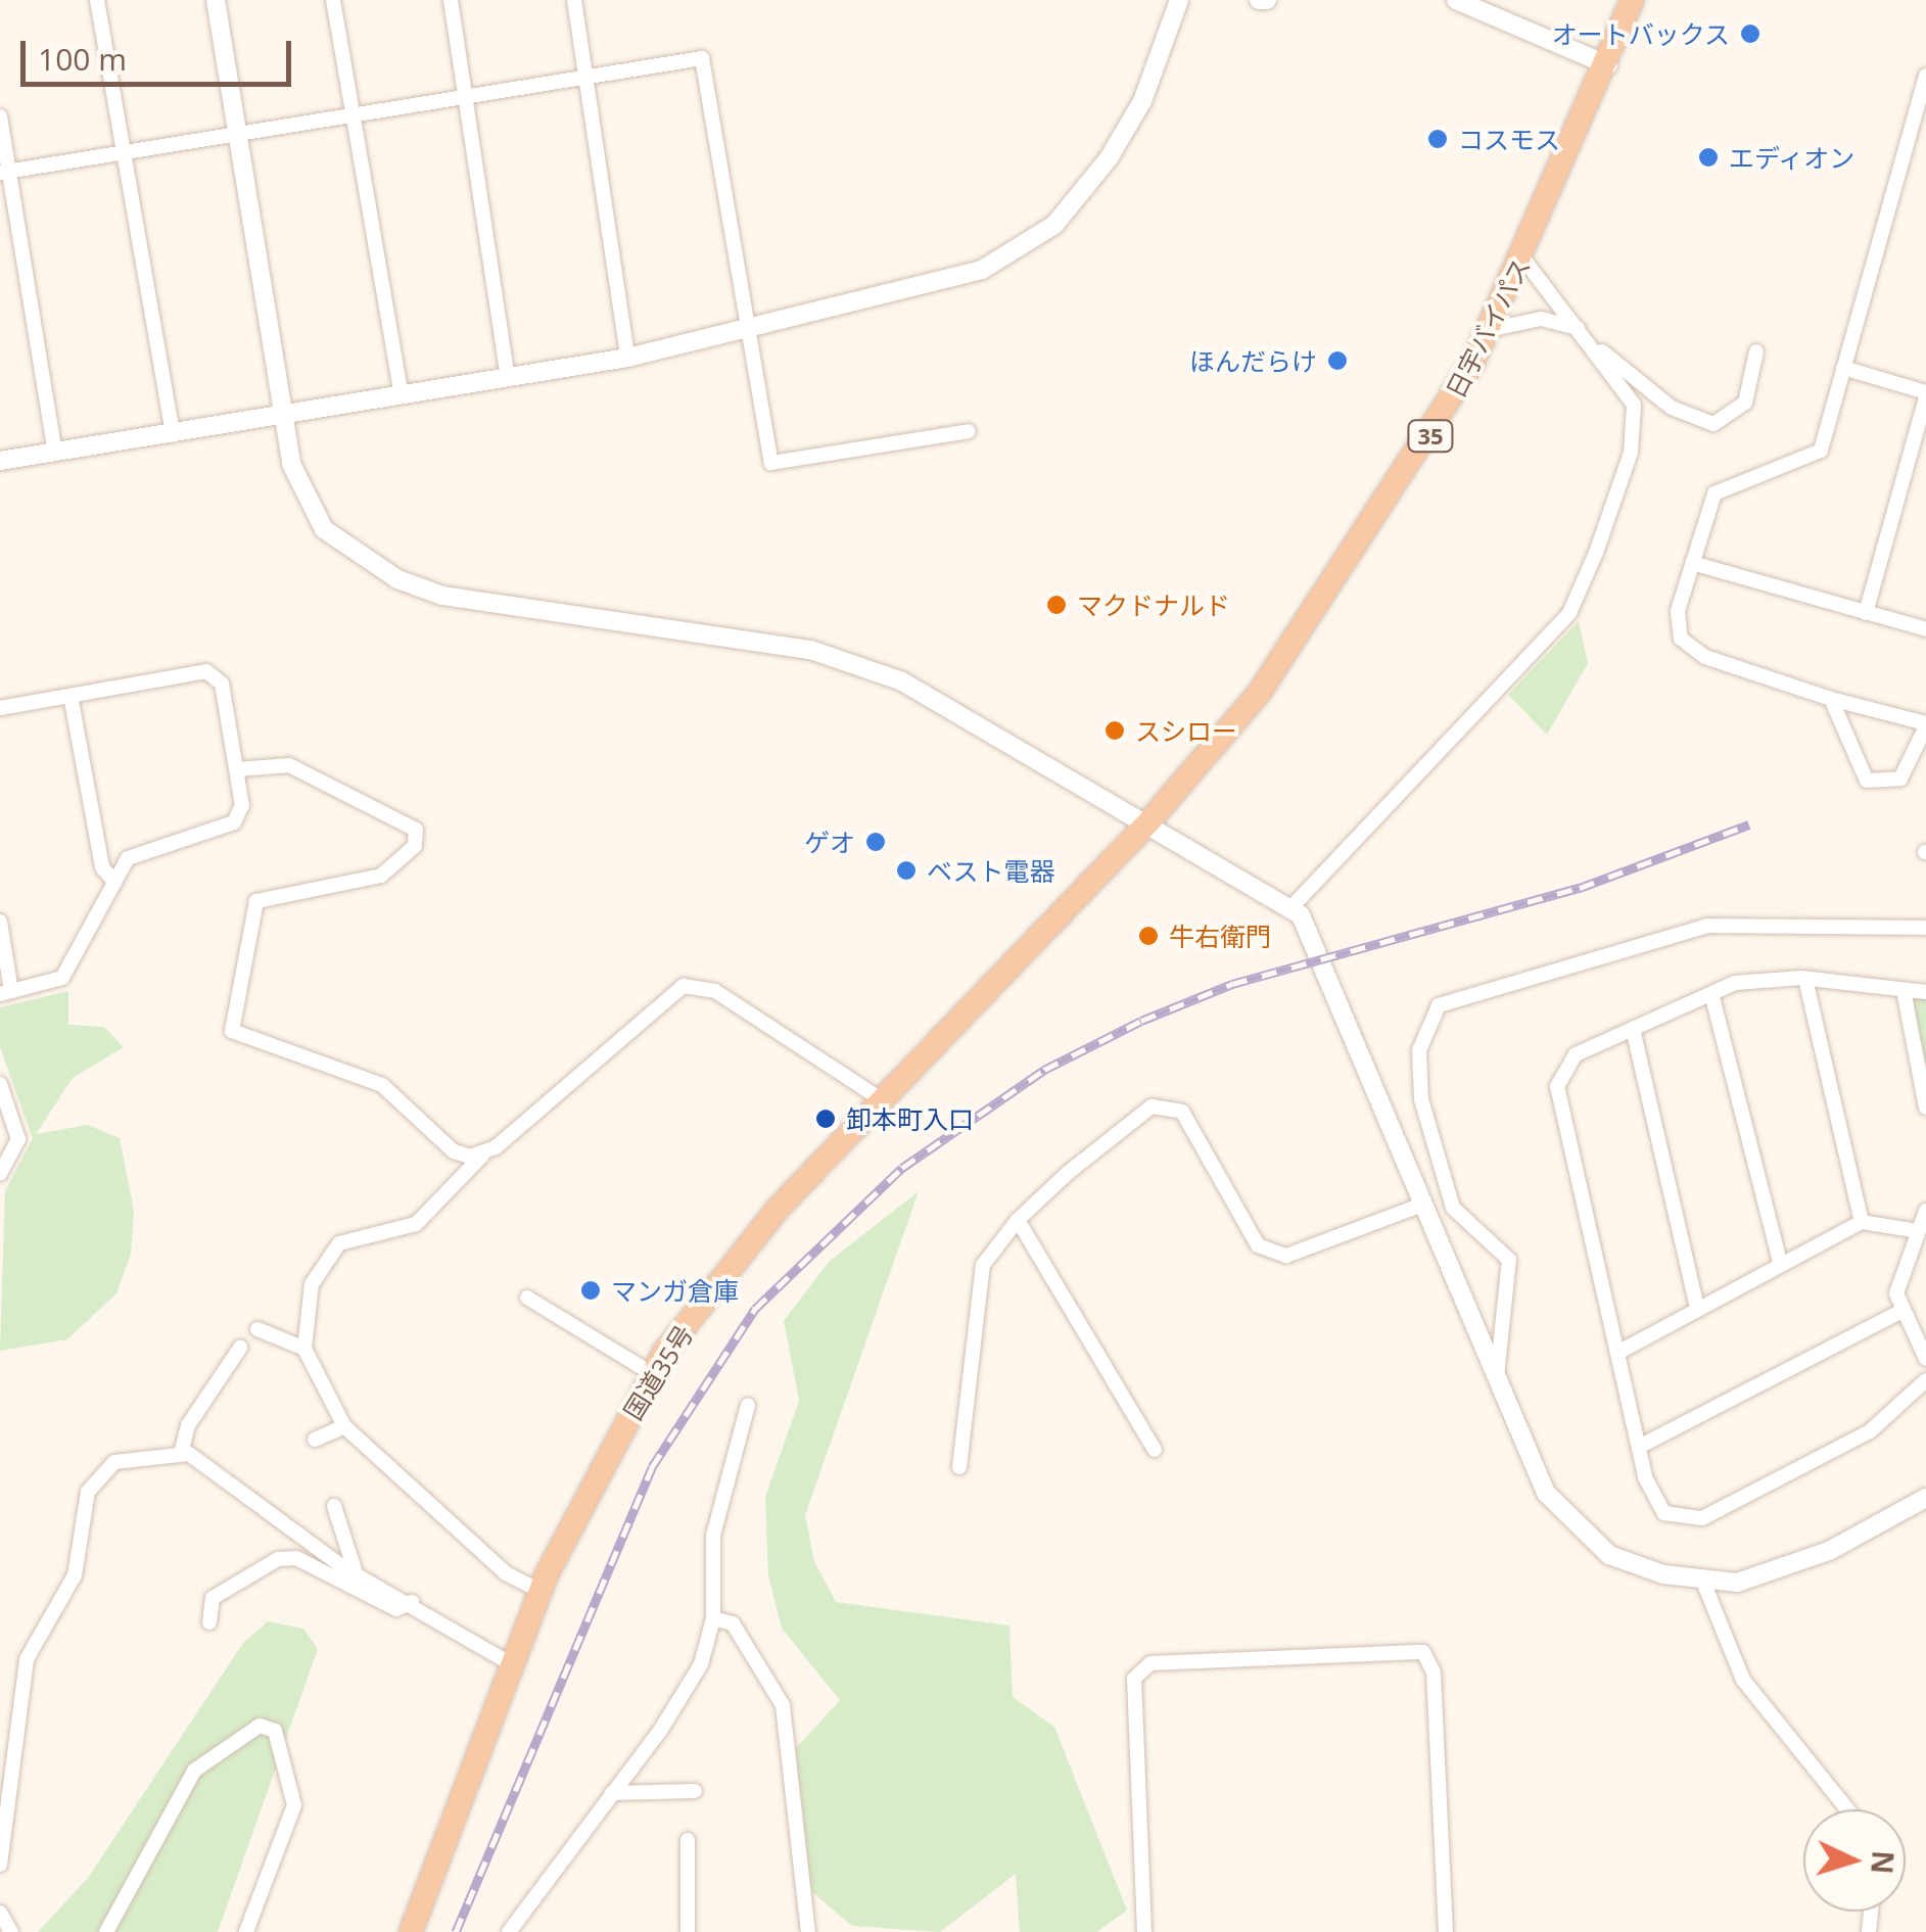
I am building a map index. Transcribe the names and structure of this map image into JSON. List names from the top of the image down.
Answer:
{
  "streets": {
    "highway": ["日宇バイパス", "35", "国道35号"]
  },
  "crossings": [
    ["日宇バイパス", "国道35号"]
  ],
  "places": [
    "オートバックス",
    "コスモス",
    "エディオン",
    "ほんだらけ",
    "マクドナルド",
    "スシロー",
    "ゲオ",
    "ベスト電器",
    "牛右衛門",
    "卸本町入口",
    "マンガ倉庫"
  ],
  "scale_bar": "100 m",
  "north": "right"
}
